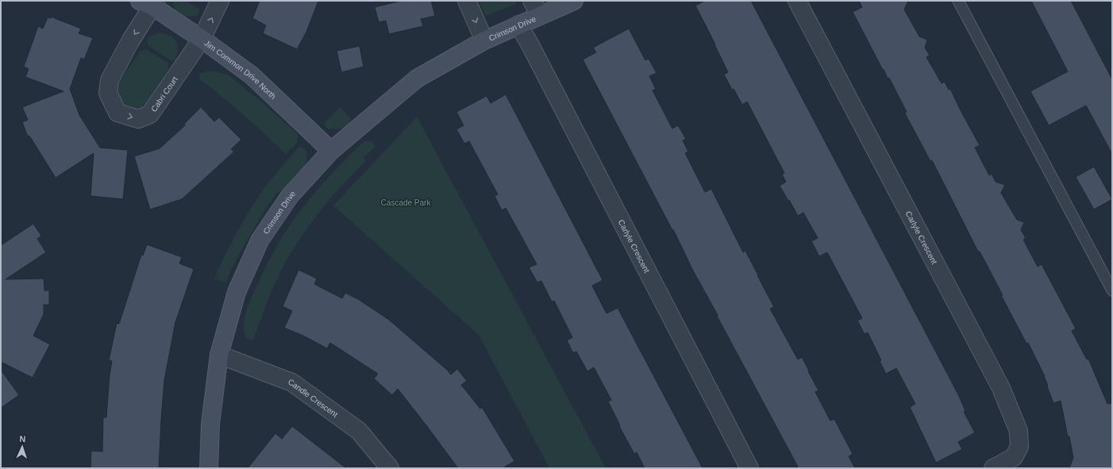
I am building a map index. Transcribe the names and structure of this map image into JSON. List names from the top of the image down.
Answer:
{
  "streets": {
    "street": [
      "Crimson Drive",
      "Jim Common Drive North",
      "Cabri Court",
      "Carlyle Crescent",
      "Candle Crescent"
    ]
  },
  "crossings": [
    ["Crimson Drive", "Jim Common Drive North"],
    ["Crimson Drive", "Carlyle Crescent"],
    ["Crimson Drive", "Candle Crescent"],
    ["Jim Common Drive North", "Cabri Court"]
  ],
  "parks": ["Cascade Park"],
  "north": "top"
}
